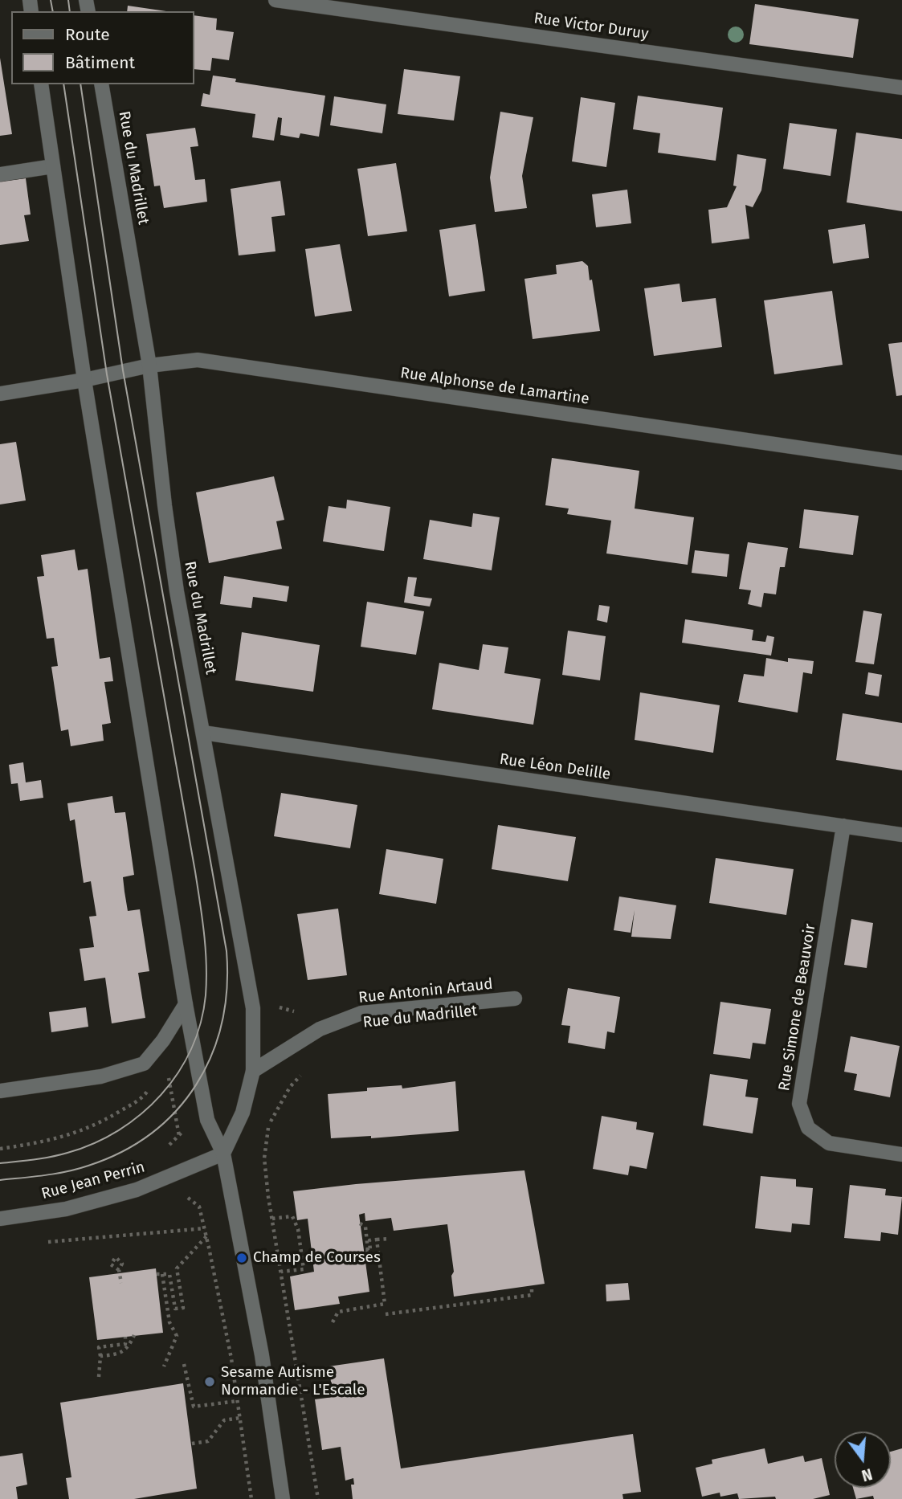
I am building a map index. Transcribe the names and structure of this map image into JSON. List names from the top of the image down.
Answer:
{
  "streets": {
    "street": [
      "Rue Victor Duruy",
      "Rue du Madrillet",
      "Rue Alphonse de Lamartine",
      "Rue Léon Delille",
      "Rue Antonin Artaud",
      "Rue Simone de Beauvoir",
      "Rue Jean Perrin"
    ]
  },
  "crossings": [
    ["Rue du Madrillet", "Rue Alphonse de Lamartine"],
    ["Rue du Madrillet", "Rue Léon Delille"],
    ["Rue du Madrillet", "Rue Antonin Artaud"],
    ["Rue du Madrillet", "Rue Jean Perrin"],
    ["Rue Léon Delille", "Rue Simone de Beauvoir"]
  ],
  "places": ["Champ de Courses", "Sesame Autisme Normandie - L'Escale"],
  "legend": ["Route", "Bâtiment"],
  "north": "bottom"
}
